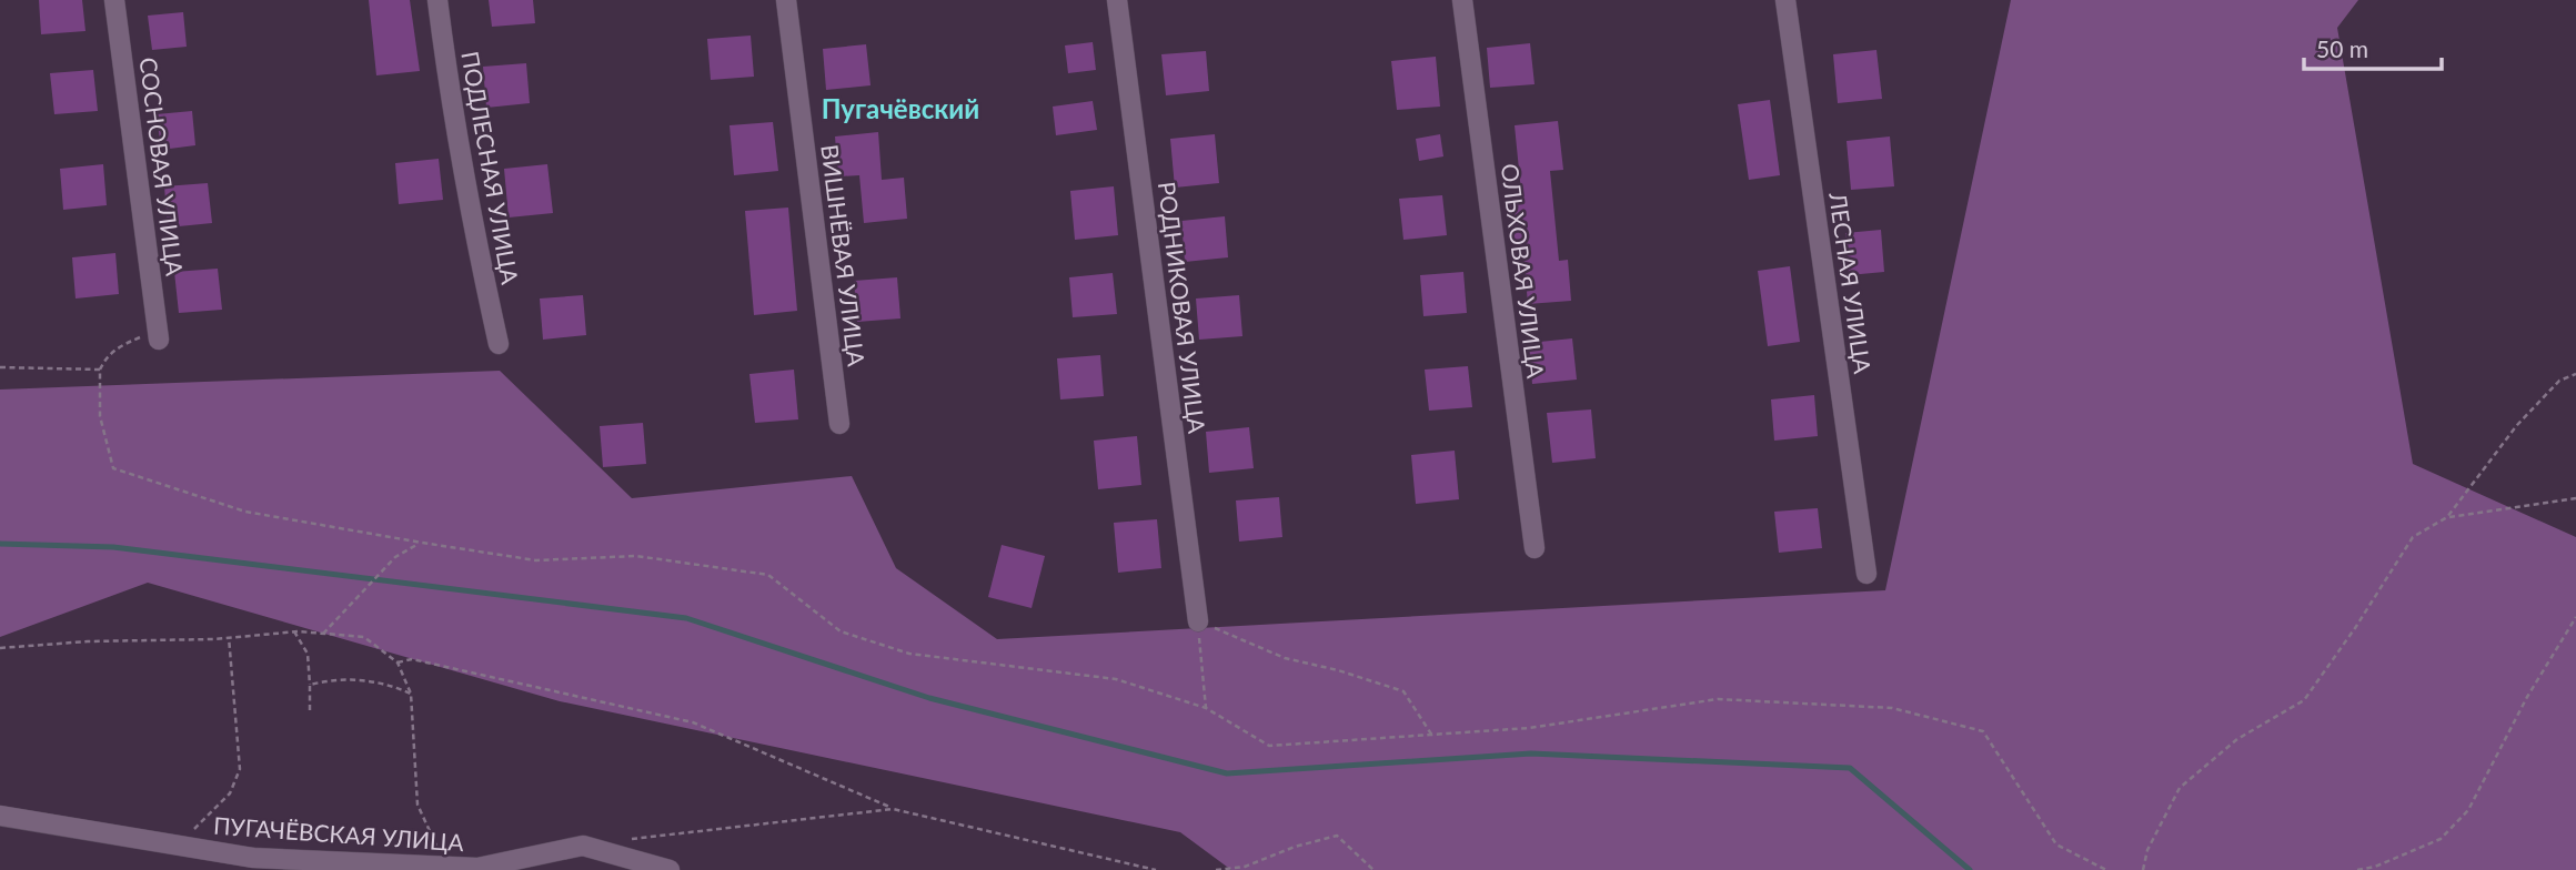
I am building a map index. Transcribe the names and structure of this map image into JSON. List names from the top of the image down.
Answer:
{
  "streets": {
    "street": [
      "СОСНОВАЯ УЛИЦА",
      "ПОДЛЕСНАЯ УЛИЦА",
      "ВИШНЁВАЯ УЛИЦА",
      "ОЛЬХОВАЯ УЛИЦА",
      "ЛЕСНАЯ УЛИЦА",
      "РОДНИКОВАЯ УЛИЦА",
      "ПУГАЧЁВСКАЯ УЛИЦА"
    ]
  },
  "districts": ["Пугачёвский"],
  "scale_bar": "50 m"
}
